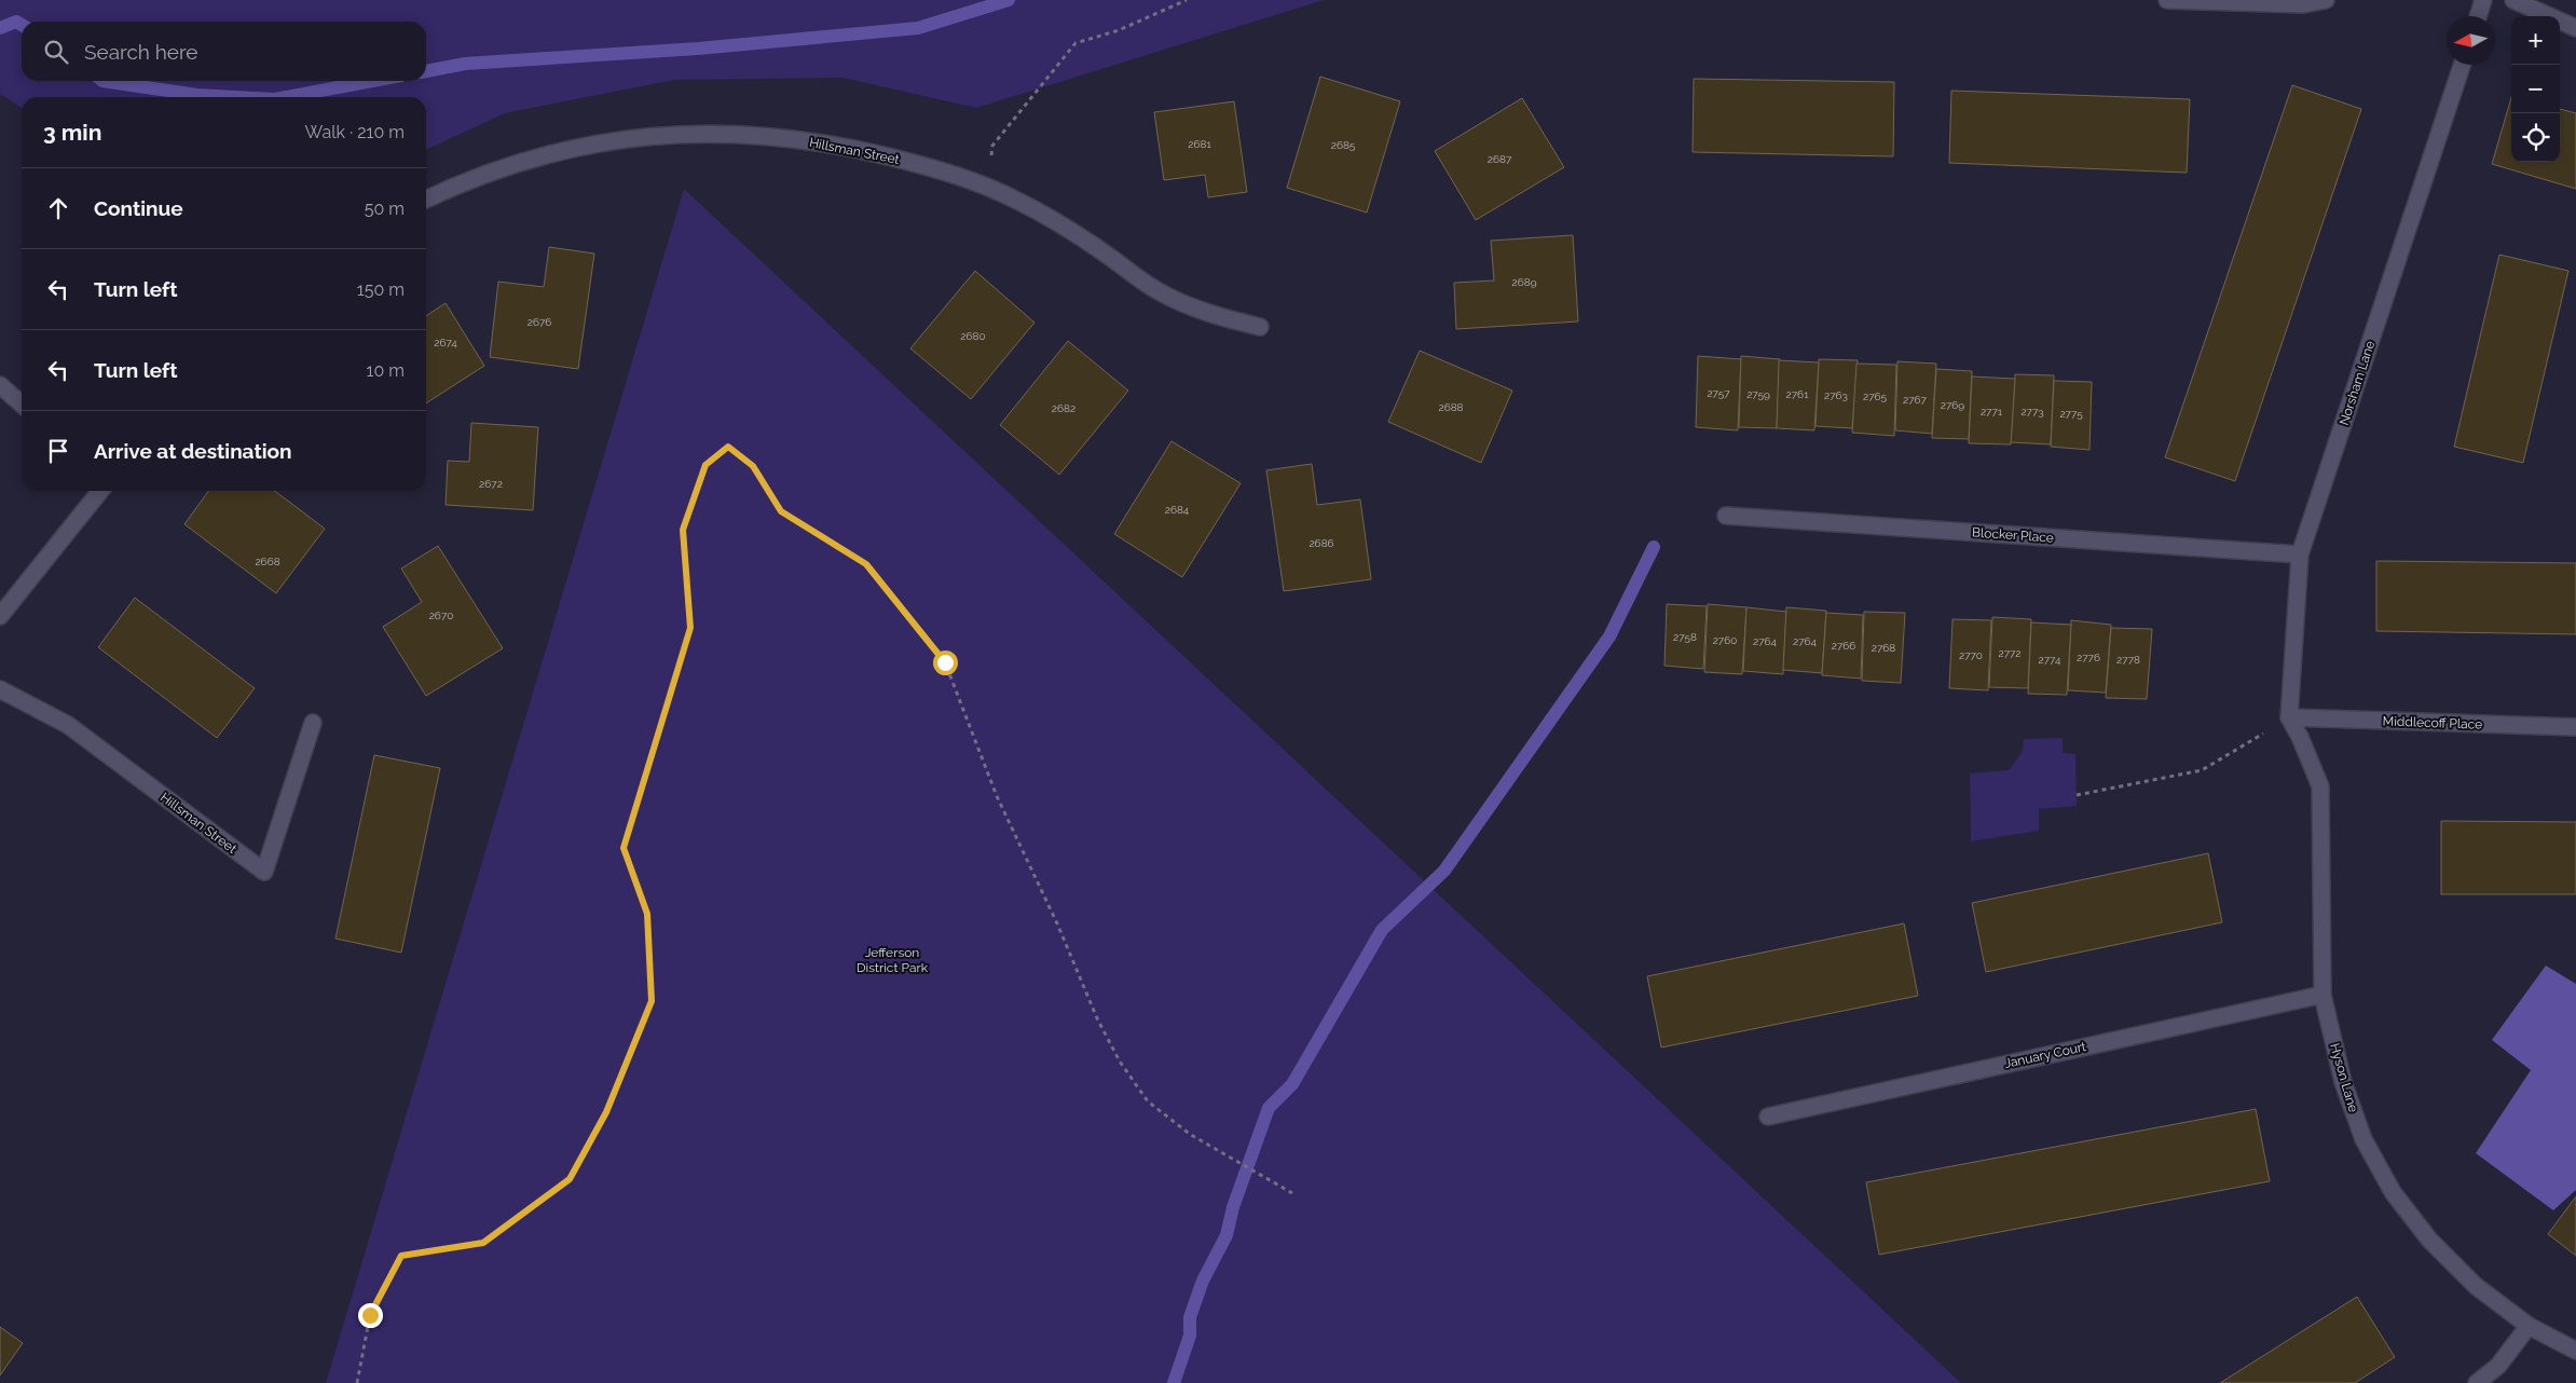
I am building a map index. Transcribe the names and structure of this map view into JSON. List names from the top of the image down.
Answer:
{
  "streets": {
    "street": [
      "Hillsman Street",
      "Norsham Lane",
      "Blocker Place",
      "Middlecoff Place",
      "January Court",
      "Hyson Lane"
    ]
  },
  "crossings": [
    ["Norsham Lane", "Blocker Place"],
    ["Norsham Lane", "Middlecoff Place"],
    ["Norsham Lane", "Hyson Lane"],
    ["Middlecoff Place", "Hyson Lane"],
    ["January Court", "Hyson Lane"]
  ],
  "parks": ["Jefferson District Park"],
  "house_numbers": [
    "2681",
    "2685",
    "2687",
    "2689",
    "2676",
    "2680",
    "2674",
    "2757",
    "2759",
    "2761",
    "2763",
    "2765",
    "2767",
    "2769",
    "2688",
    "2682",
    "2771",
    "2773",
    "2775",
    "2672",
    "2684",
    "2686",
    "2668",
    "2670",
    "2758",
    "2760",
    "2764",
    "2764",
    "2766",
    "2768",
    "2772",
    "2770",
    "2776",
    "2774",
    "2778"
  ],
  "north": "left",
  "page": {
    "map_buttons": ["+", "−"],
    "search": "Search here",
    "heading": ["3 min", "Walk · 210 m"],
    "list": [
      ["Continue", "50 m"],
      ["Turn left", "150 m"],
      ["Turn left", "10 m"],
      "Arrive at destination"
    ]
  }
}
